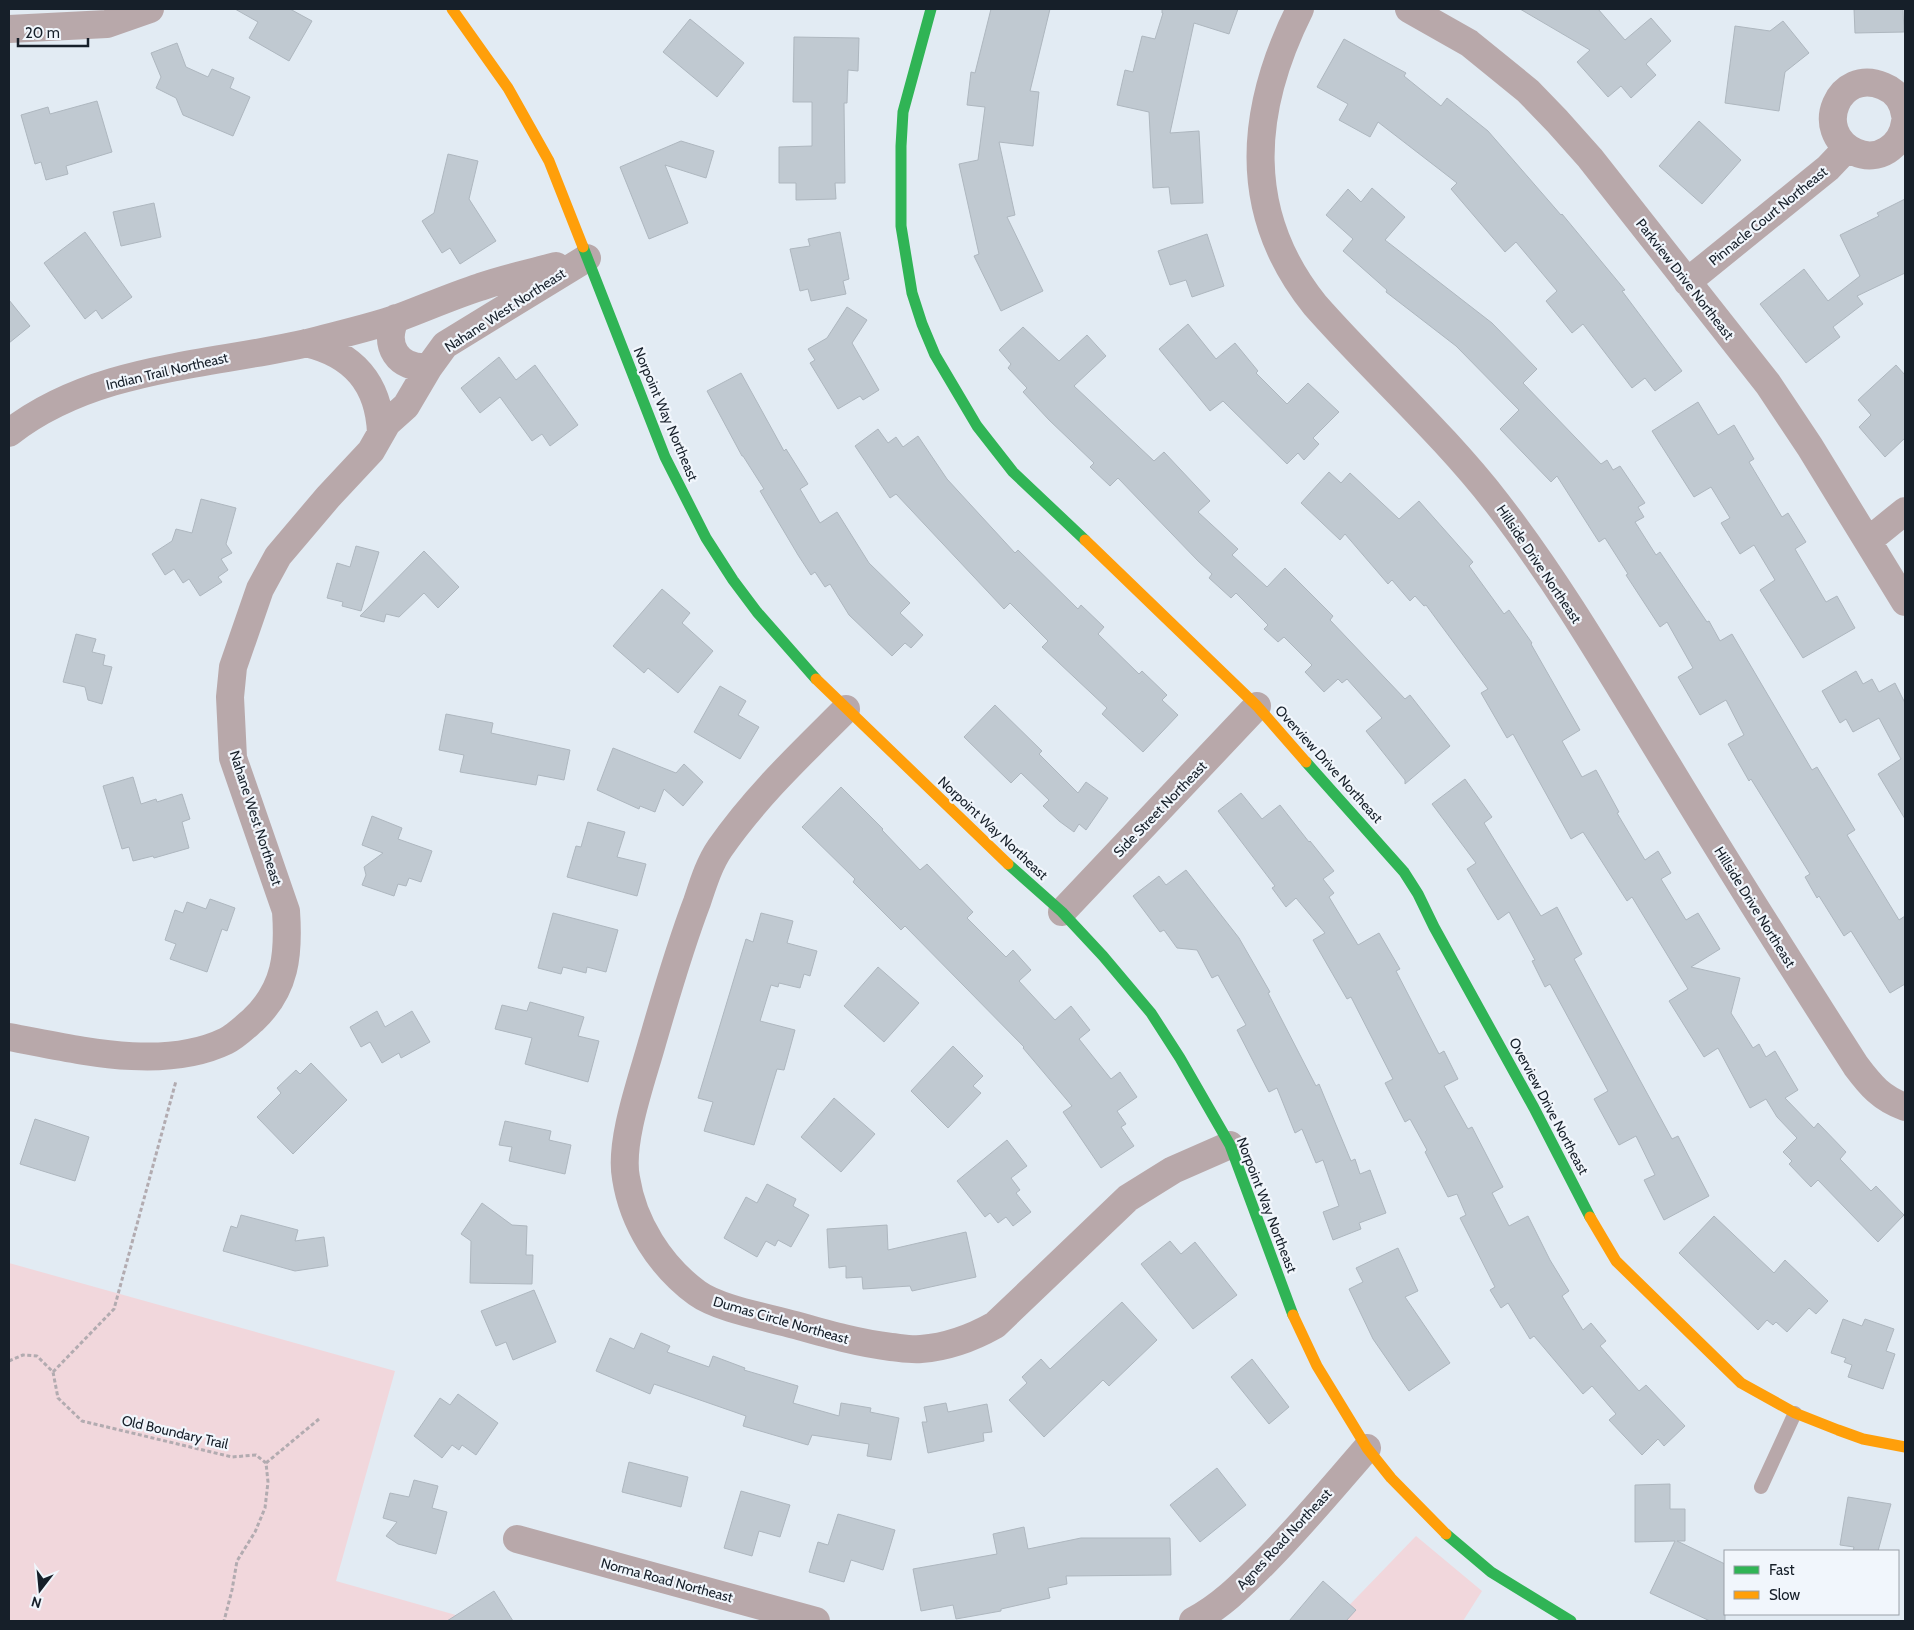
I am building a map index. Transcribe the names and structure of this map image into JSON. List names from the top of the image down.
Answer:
{
  "streets": {
    "street": [
      "Pinnacle Court Northeast",
      "Parkview Drive Northeast",
      "Nahane West Northeast",
      "Indian Trail Northeast",
      "Norpoint Way Northeast",
      "Hillside Drive Northeast",
      "Overview Drive Northeast",
      "Side Street Northeast",
      "Dumas Circle Northeast",
      "Agnes Road Northeast",
      "Norma Road Northeast"
    ],
    "path": ["Old Boundary Trail"]
  },
  "crossings": [
    ["Pinnacle Court Northeast", "Parkview Drive Northeast"],
    ["Nahane West Northeast", "Indian Trail Northeast"],
    ["Nahane West Northeast", "Norpoint Way Northeast"],
    ["Indian Trail Northeast", "Norpoint Way Northeast"],
    ["Norpoint Way Northeast", "Side Street Northeast"],
    ["Norpoint Way Northeast", "Dumas Circle Northeast"],
    ["Norpoint Way Northeast", "Agnes Road Northeast"],
    ["Overview Drive Northeast", "Side Street Northeast"]
  ],
  "legend": ["Fast", "Slow"],
  "scale_bar": "20 m",
  "north": "bottom"
}
